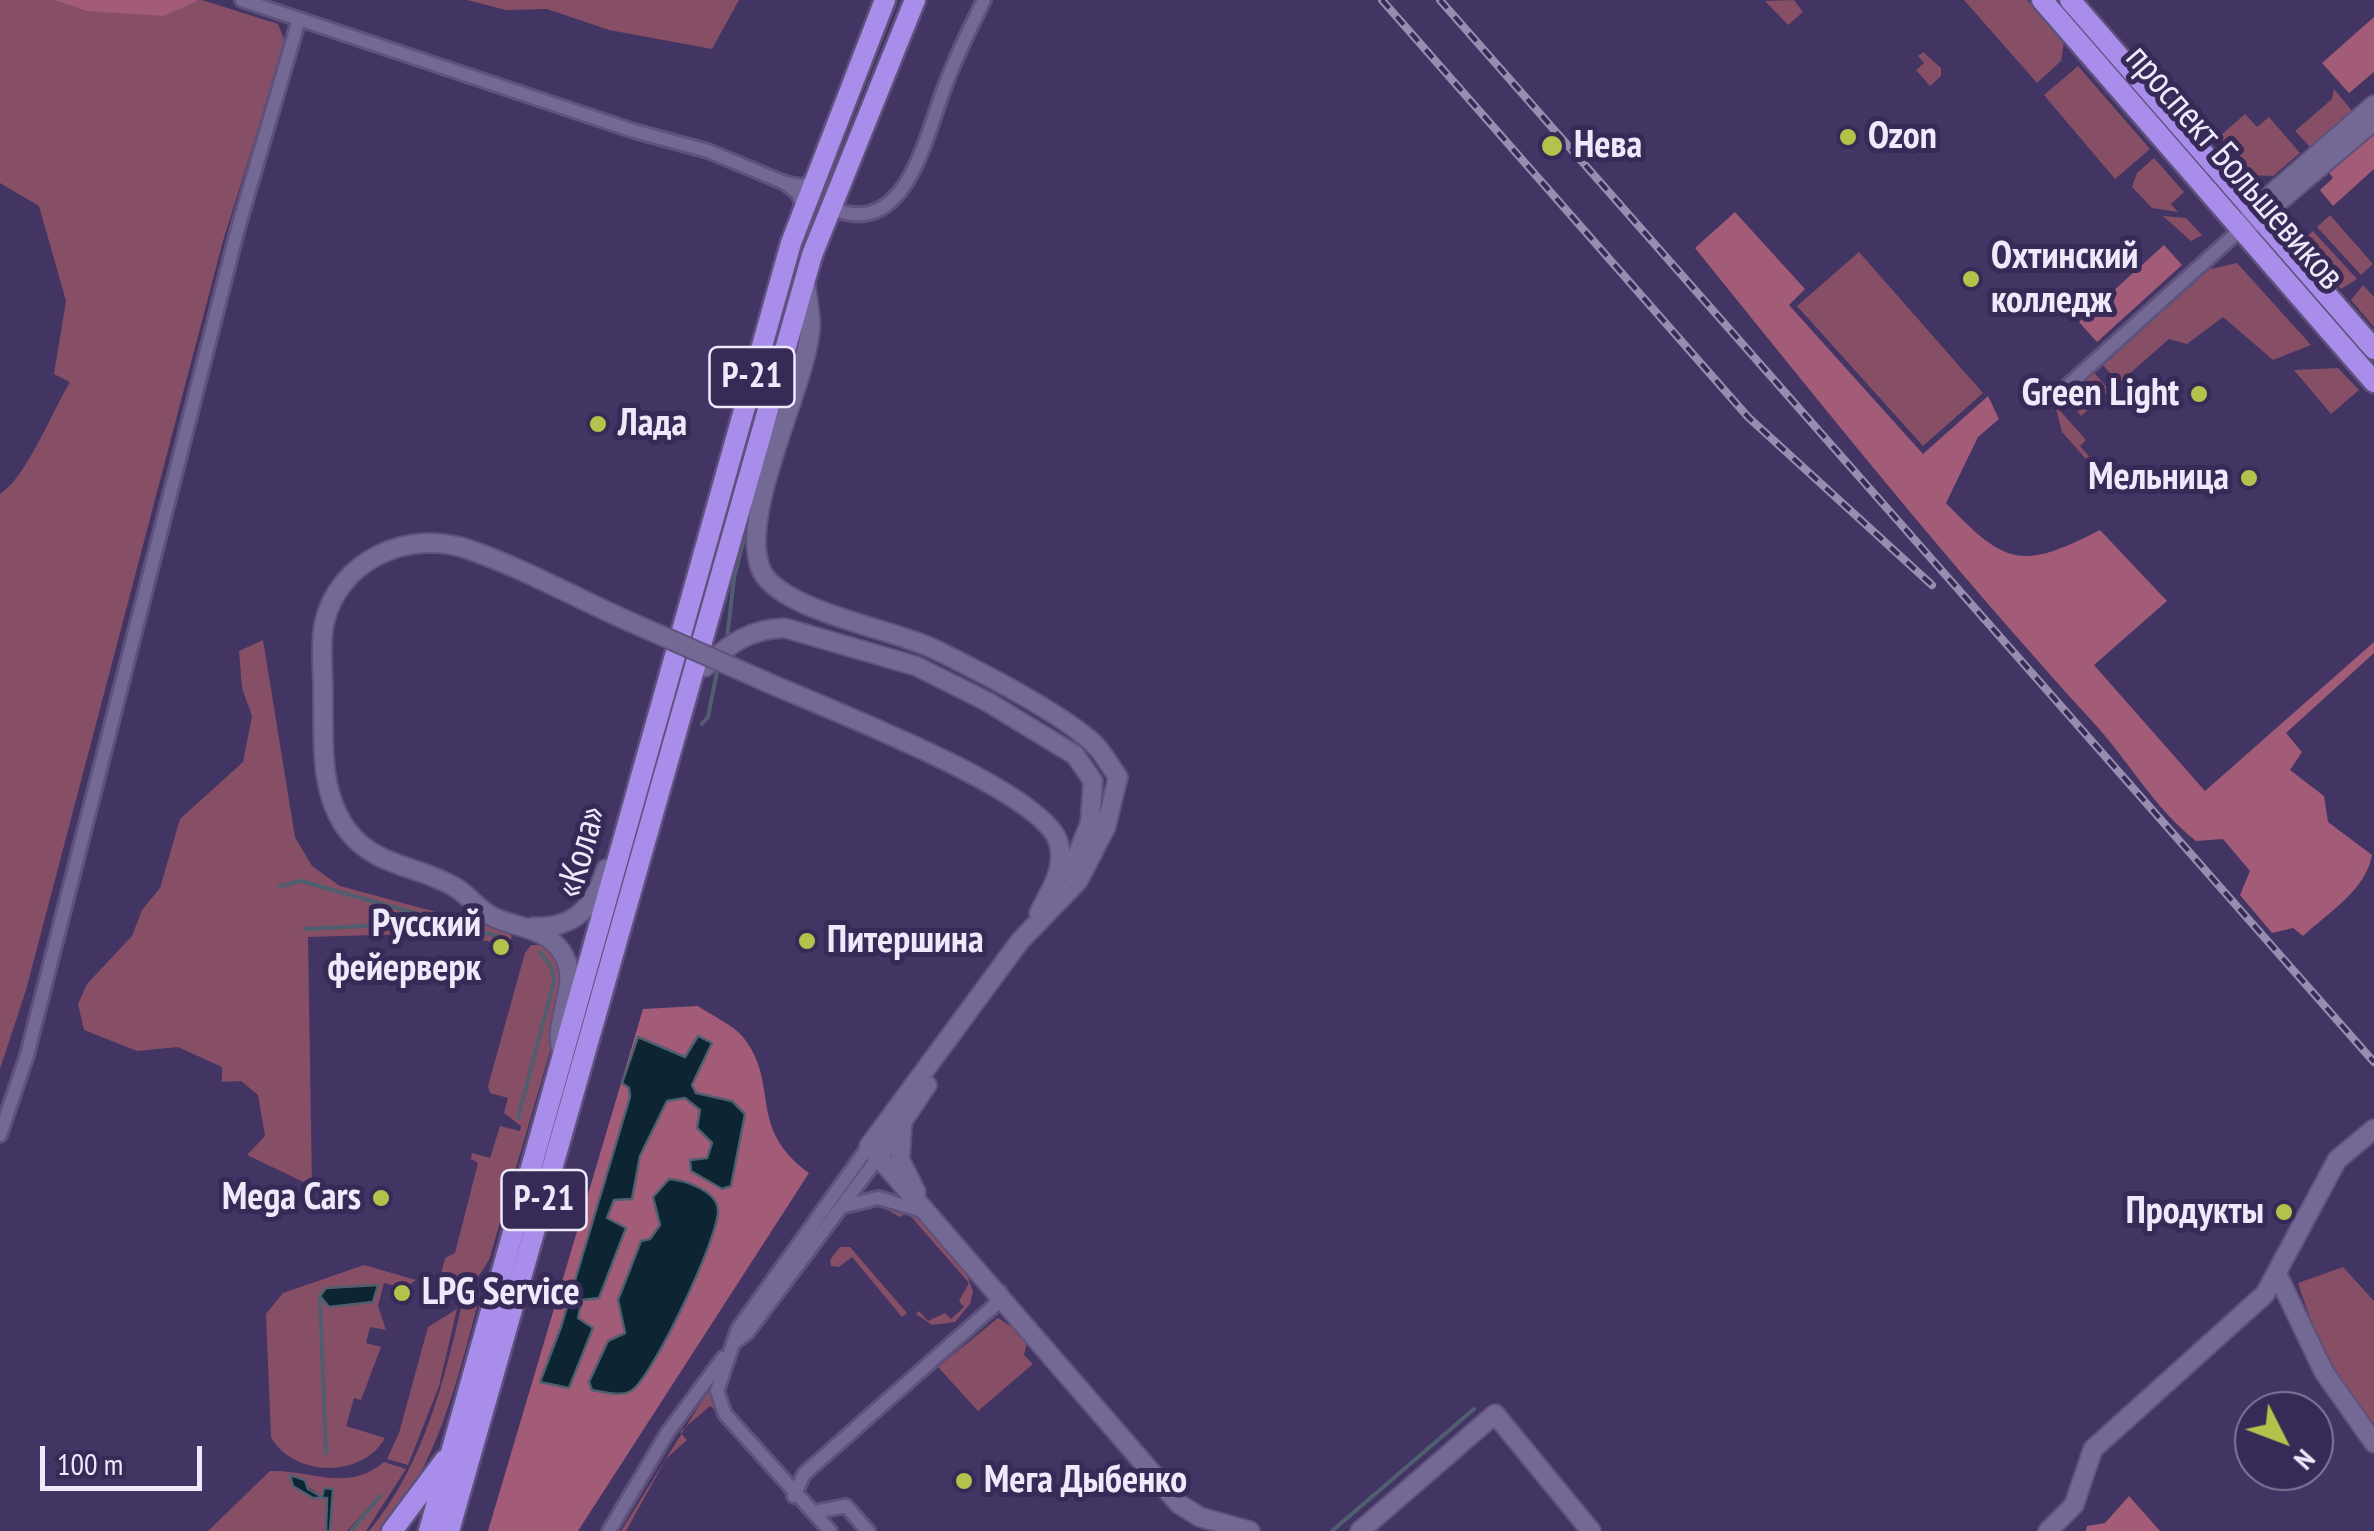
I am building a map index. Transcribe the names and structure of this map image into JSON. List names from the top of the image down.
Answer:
{
  "streets": {
    "main road": ["проспект Большевиков", "Р-21", "«Кола»"]
  },
  "places": [
    "Ozon",
    "Нева",
    "Охтинский колледж",
    "Green Light",
    "Лада",
    "Мельница",
    "Питершина",
    "Русский фейерверк",
    "Mega Cars",
    "Продукты",
    "LPG Service",
    "Мега Дыбенко"
  ],
  "scale_bar": "100 m",
  "north": "bottom right"
}
